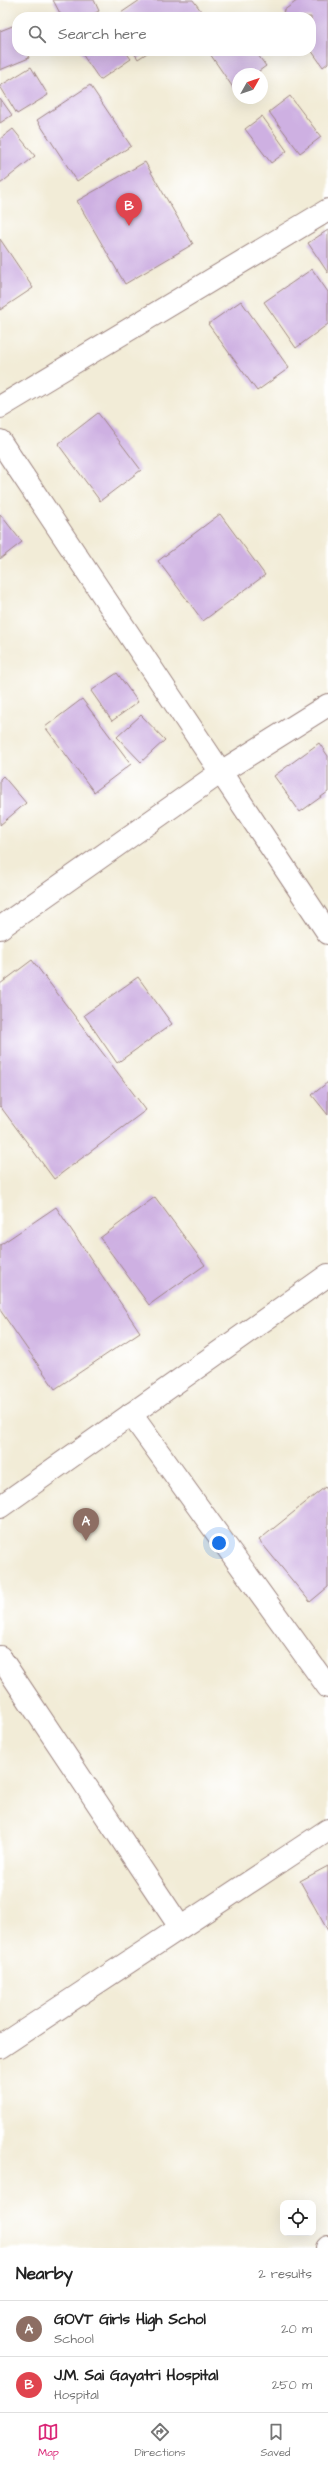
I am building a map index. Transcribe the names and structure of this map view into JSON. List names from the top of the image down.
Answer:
{
  "north": "top right",
  "page": {
    "search": "Search here",
    "pins": ["B", "A"],
    "heading": ["Nearby", "2 results"],
    "list": [
      {
        "mark": "A",
        "name": "GOVT Girls High Schol",
        "note": "School",
        "value": "20 m"
      },
      {
        "mark": "B",
        "name": "J.M. Sai Gayatri Hospital",
        "note": "Hospital",
        "value": "250 m"
      }
    ],
    "nav": ["Map", "Directions", "Saved"]
  }
}
